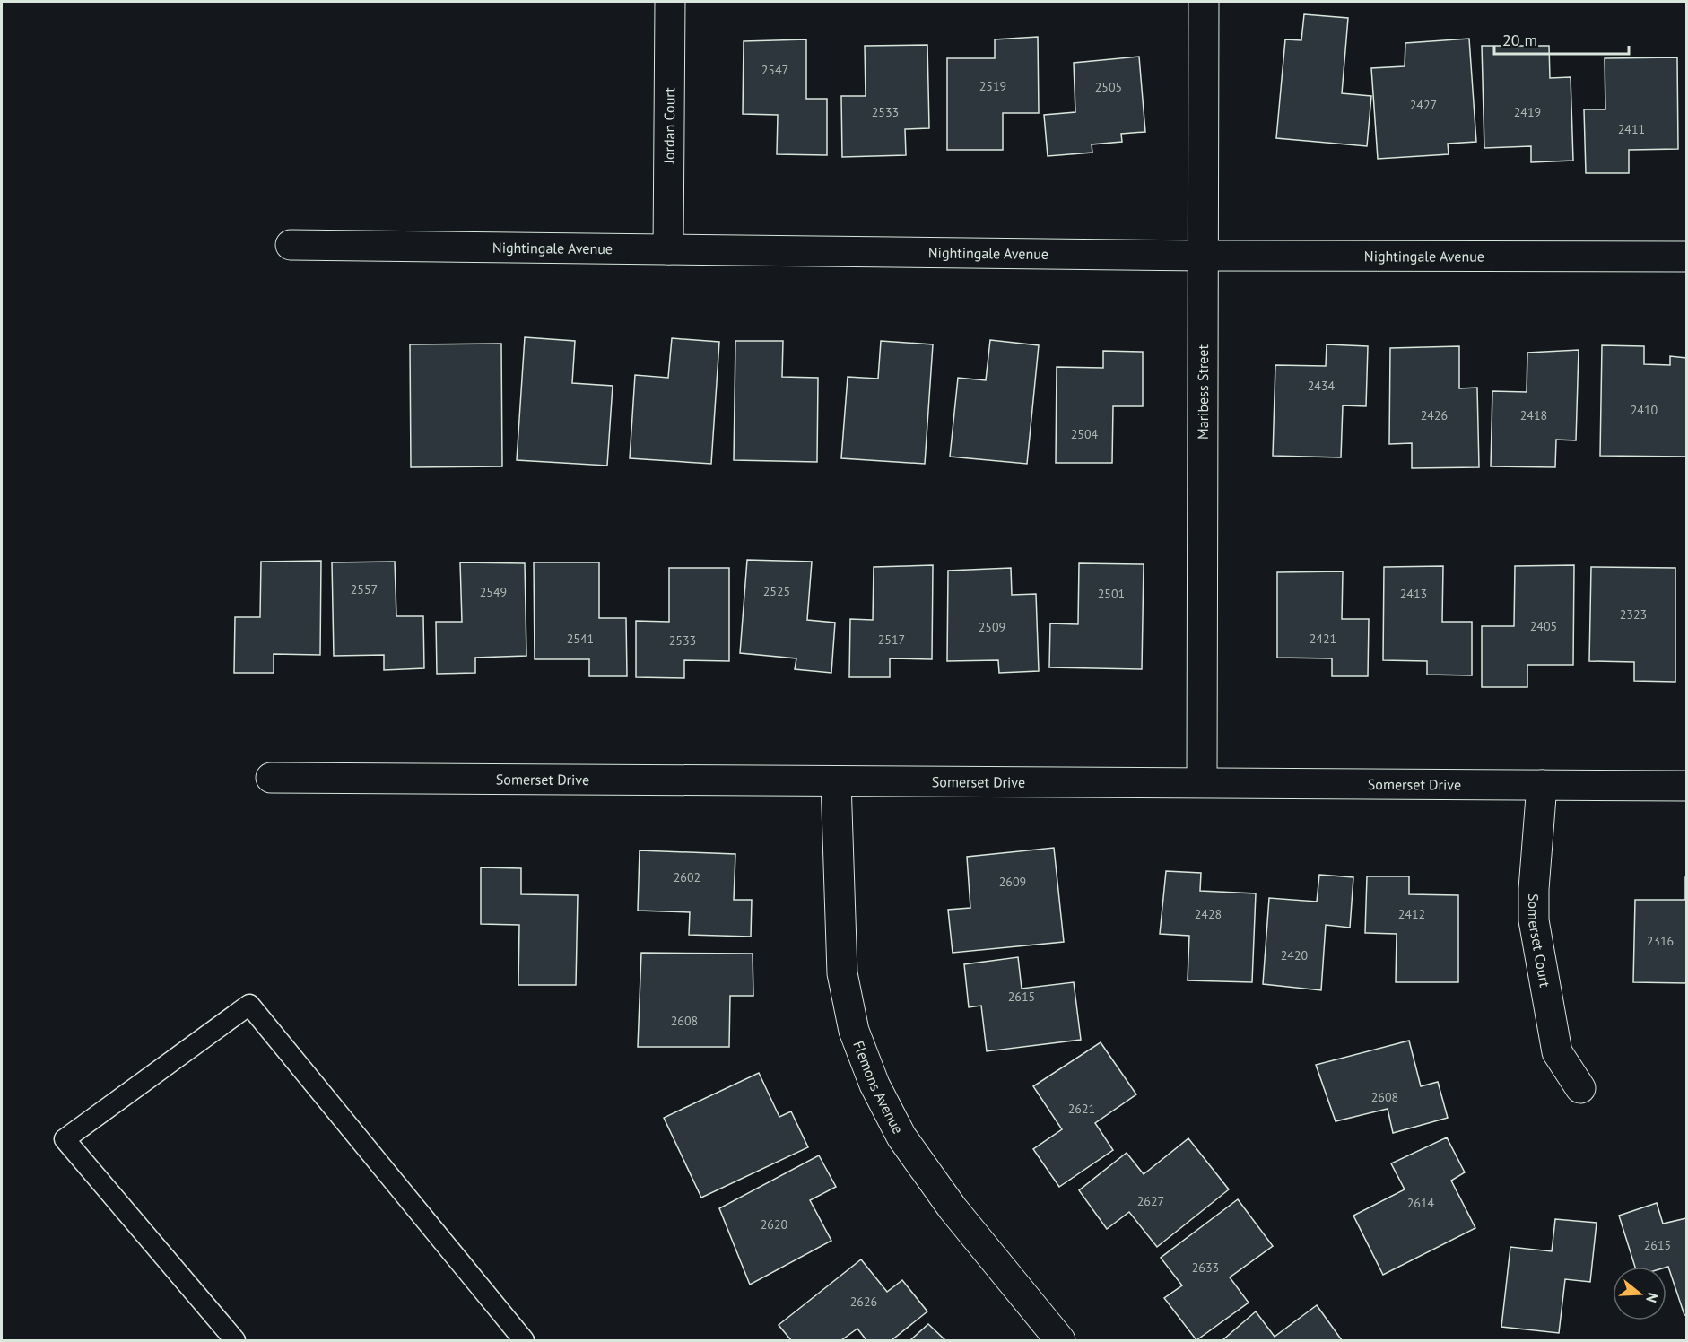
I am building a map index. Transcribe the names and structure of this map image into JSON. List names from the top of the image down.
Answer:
{
  "streets": {
    "street": [
      "Jordan Court",
      "Nightingale Avenue",
      "Maribess Street",
      "Somerset Drive",
      "Somerset Court",
      "Flemons Avenue"
    ]
  },
  "crossings": [
    ["Jordan Court", "Nightingale Avenue"],
    ["Nightingale Avenue", "Maribess Street"],
    ["Maribess Street", "Somerset Drive"],
    ["Somerset Drive", "Somerset Court"],
    ["Somerset Drive", "Flemons Avenue"]
  ],
  "house_numbers": [
    "2547",
    "2519",
    "2505",
    "2427",
    "2533",
    "2419",
    "2411",
    "2434",
    "2410",
    "2426",
    "2418",
    "2504",
    "2557",
    "2525",
    "2549",
    "2501",
    "2413",
    "2323",
    "2405",
    "2509",
    "2541",
    "2421",
    "2517",
    "2533",
    "2602",
    "2609",
    "2428",
    "2412",
    "2316",
    "2420",
    "2615",
    "2608",
    "2608",
    "2621",
    "2627",
    "2614",
    "2620",
    "2615",
    "2633",
    "2626"
  ],
  "scale_bar": "20 m",
  "north": "right"
}
